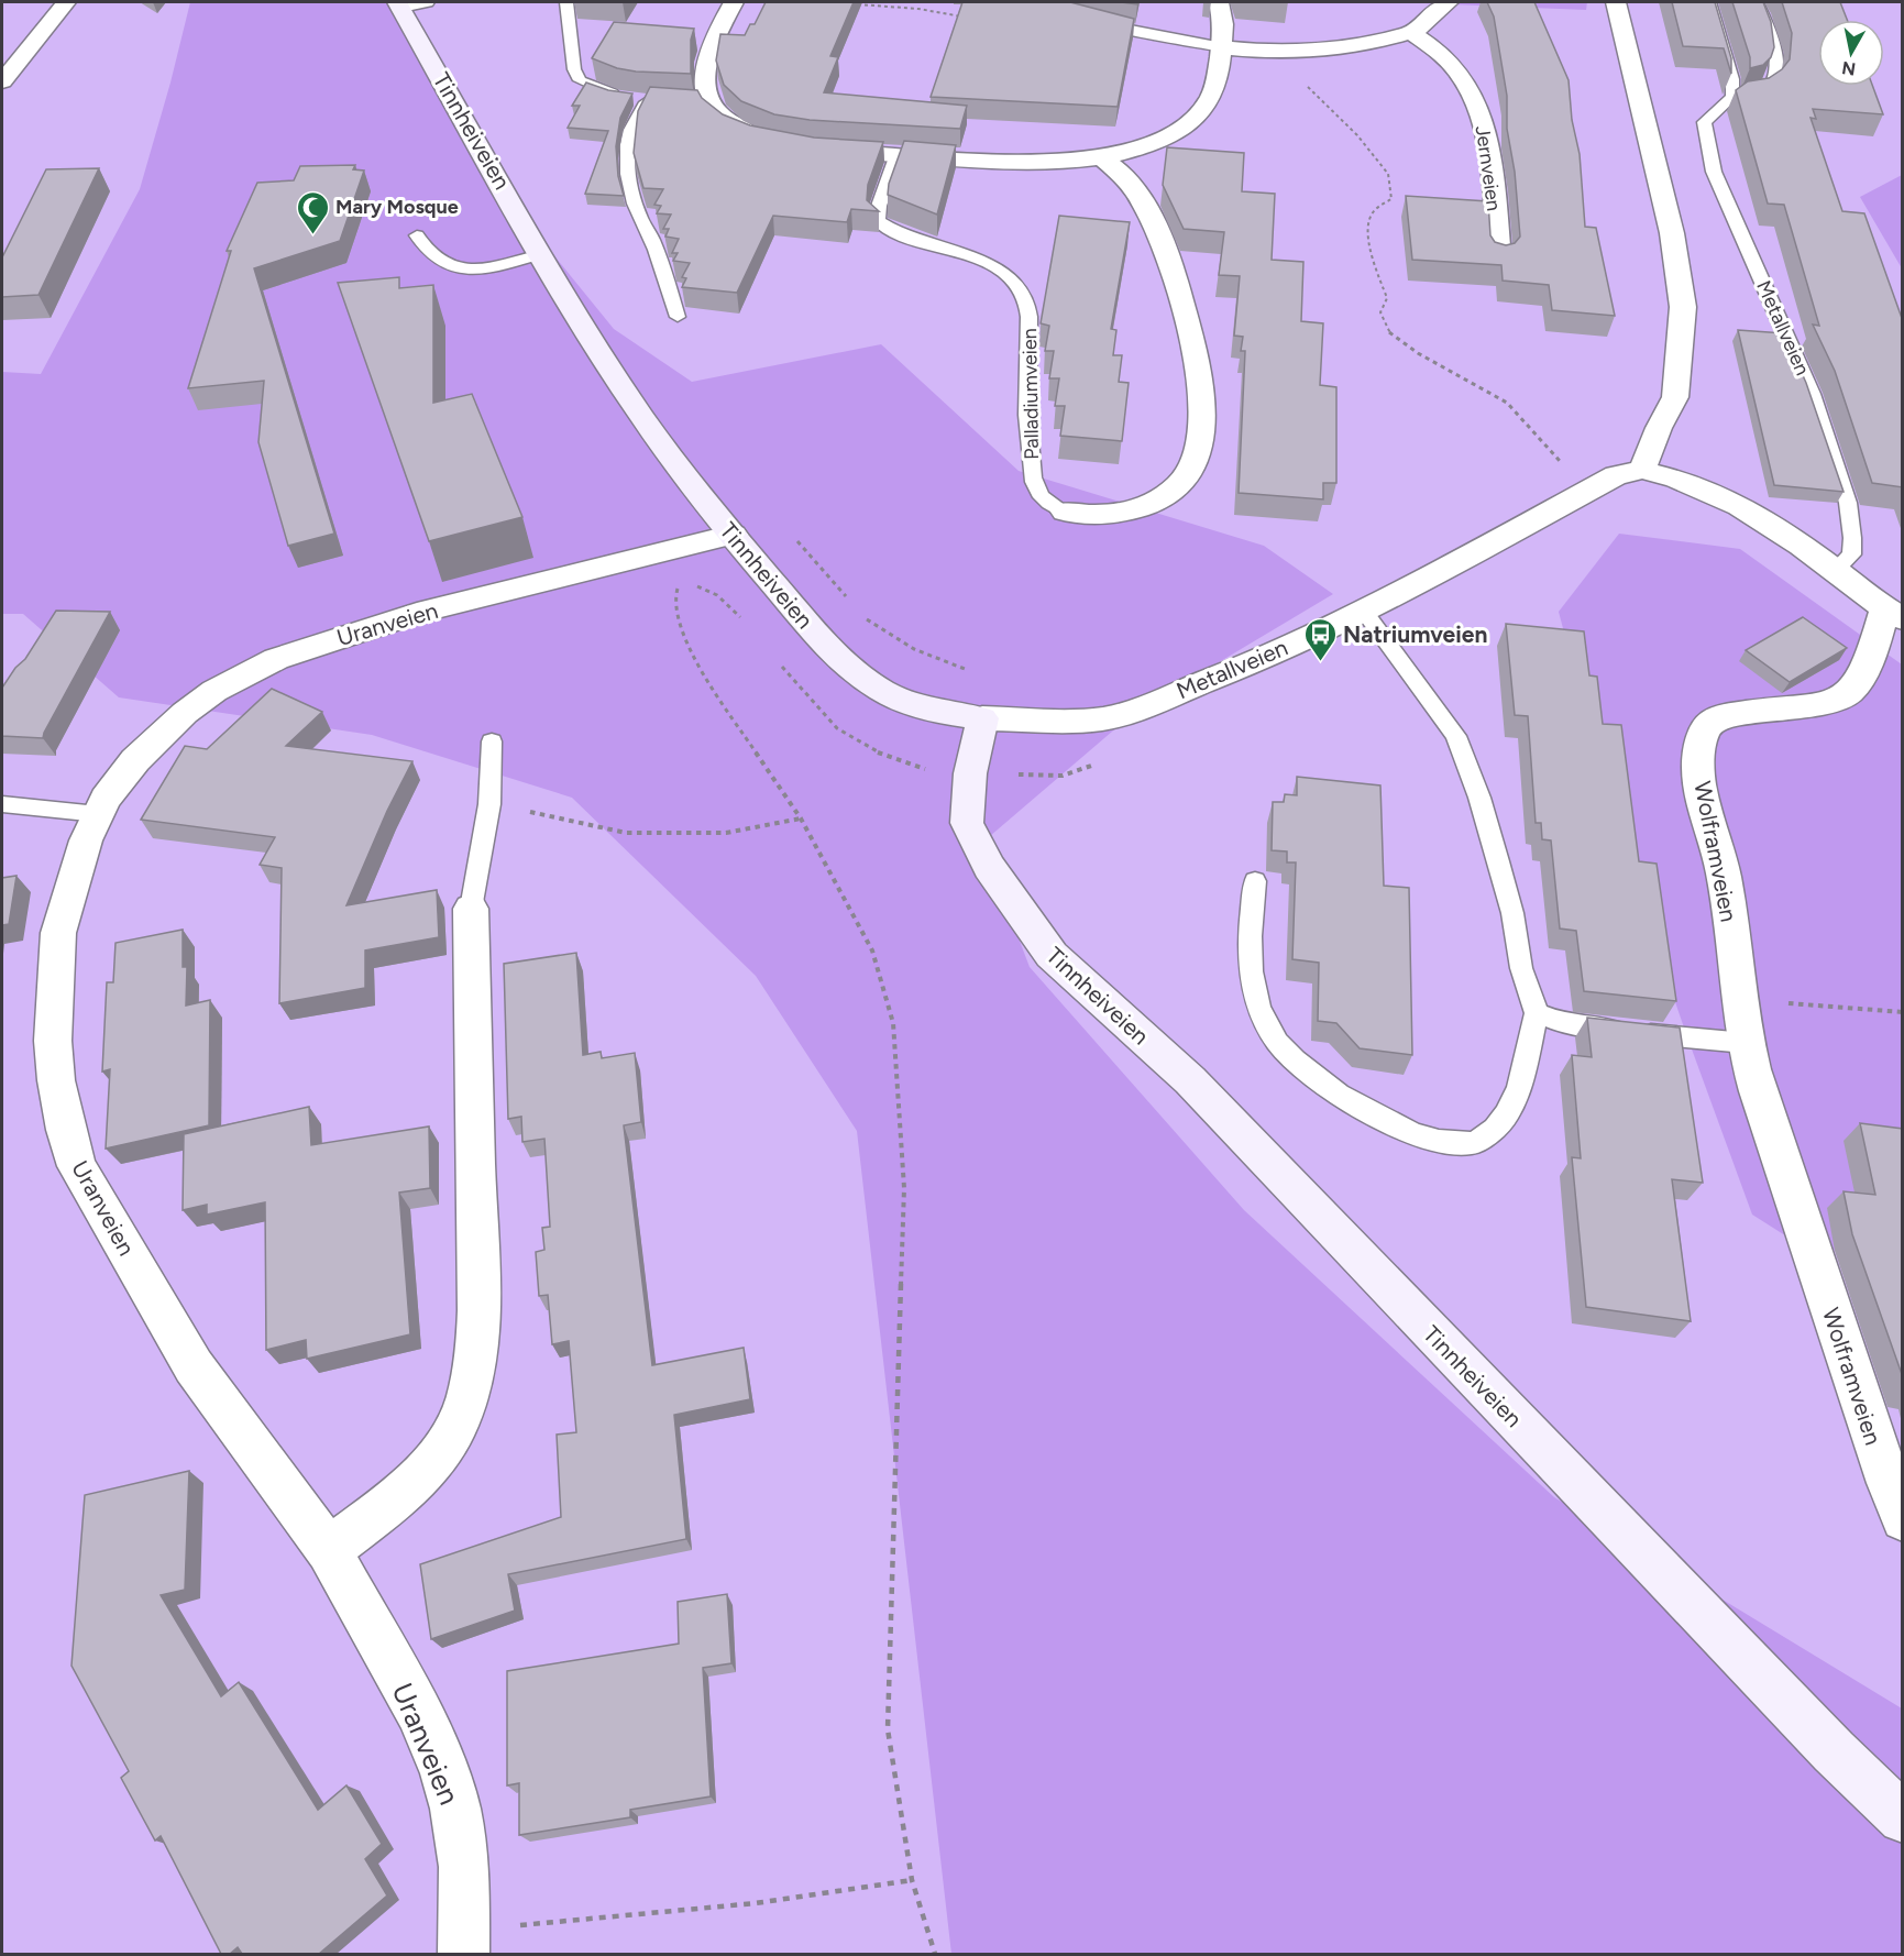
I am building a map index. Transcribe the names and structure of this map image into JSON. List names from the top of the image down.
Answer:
{
  "streets": {
    "street": [
      "Tinnheiveien",
      "Jernveien",
      "Metallveien",
      "Palladiumveien",
      "Uranveien",
      "Wolframveien"
    ]
  },
  "crossings": [
    ["Tinnheiveien", "Metallveien"],
    ["Tinnheiveien", "Uranveien"],
    ["Metallveien", "Wolframveien"]
  ],
  "places": {
    "mosque": ["Mary Mosque"],
    "bus stop": ["Natriumveien"]
  },
  "north": "bottom"
}
